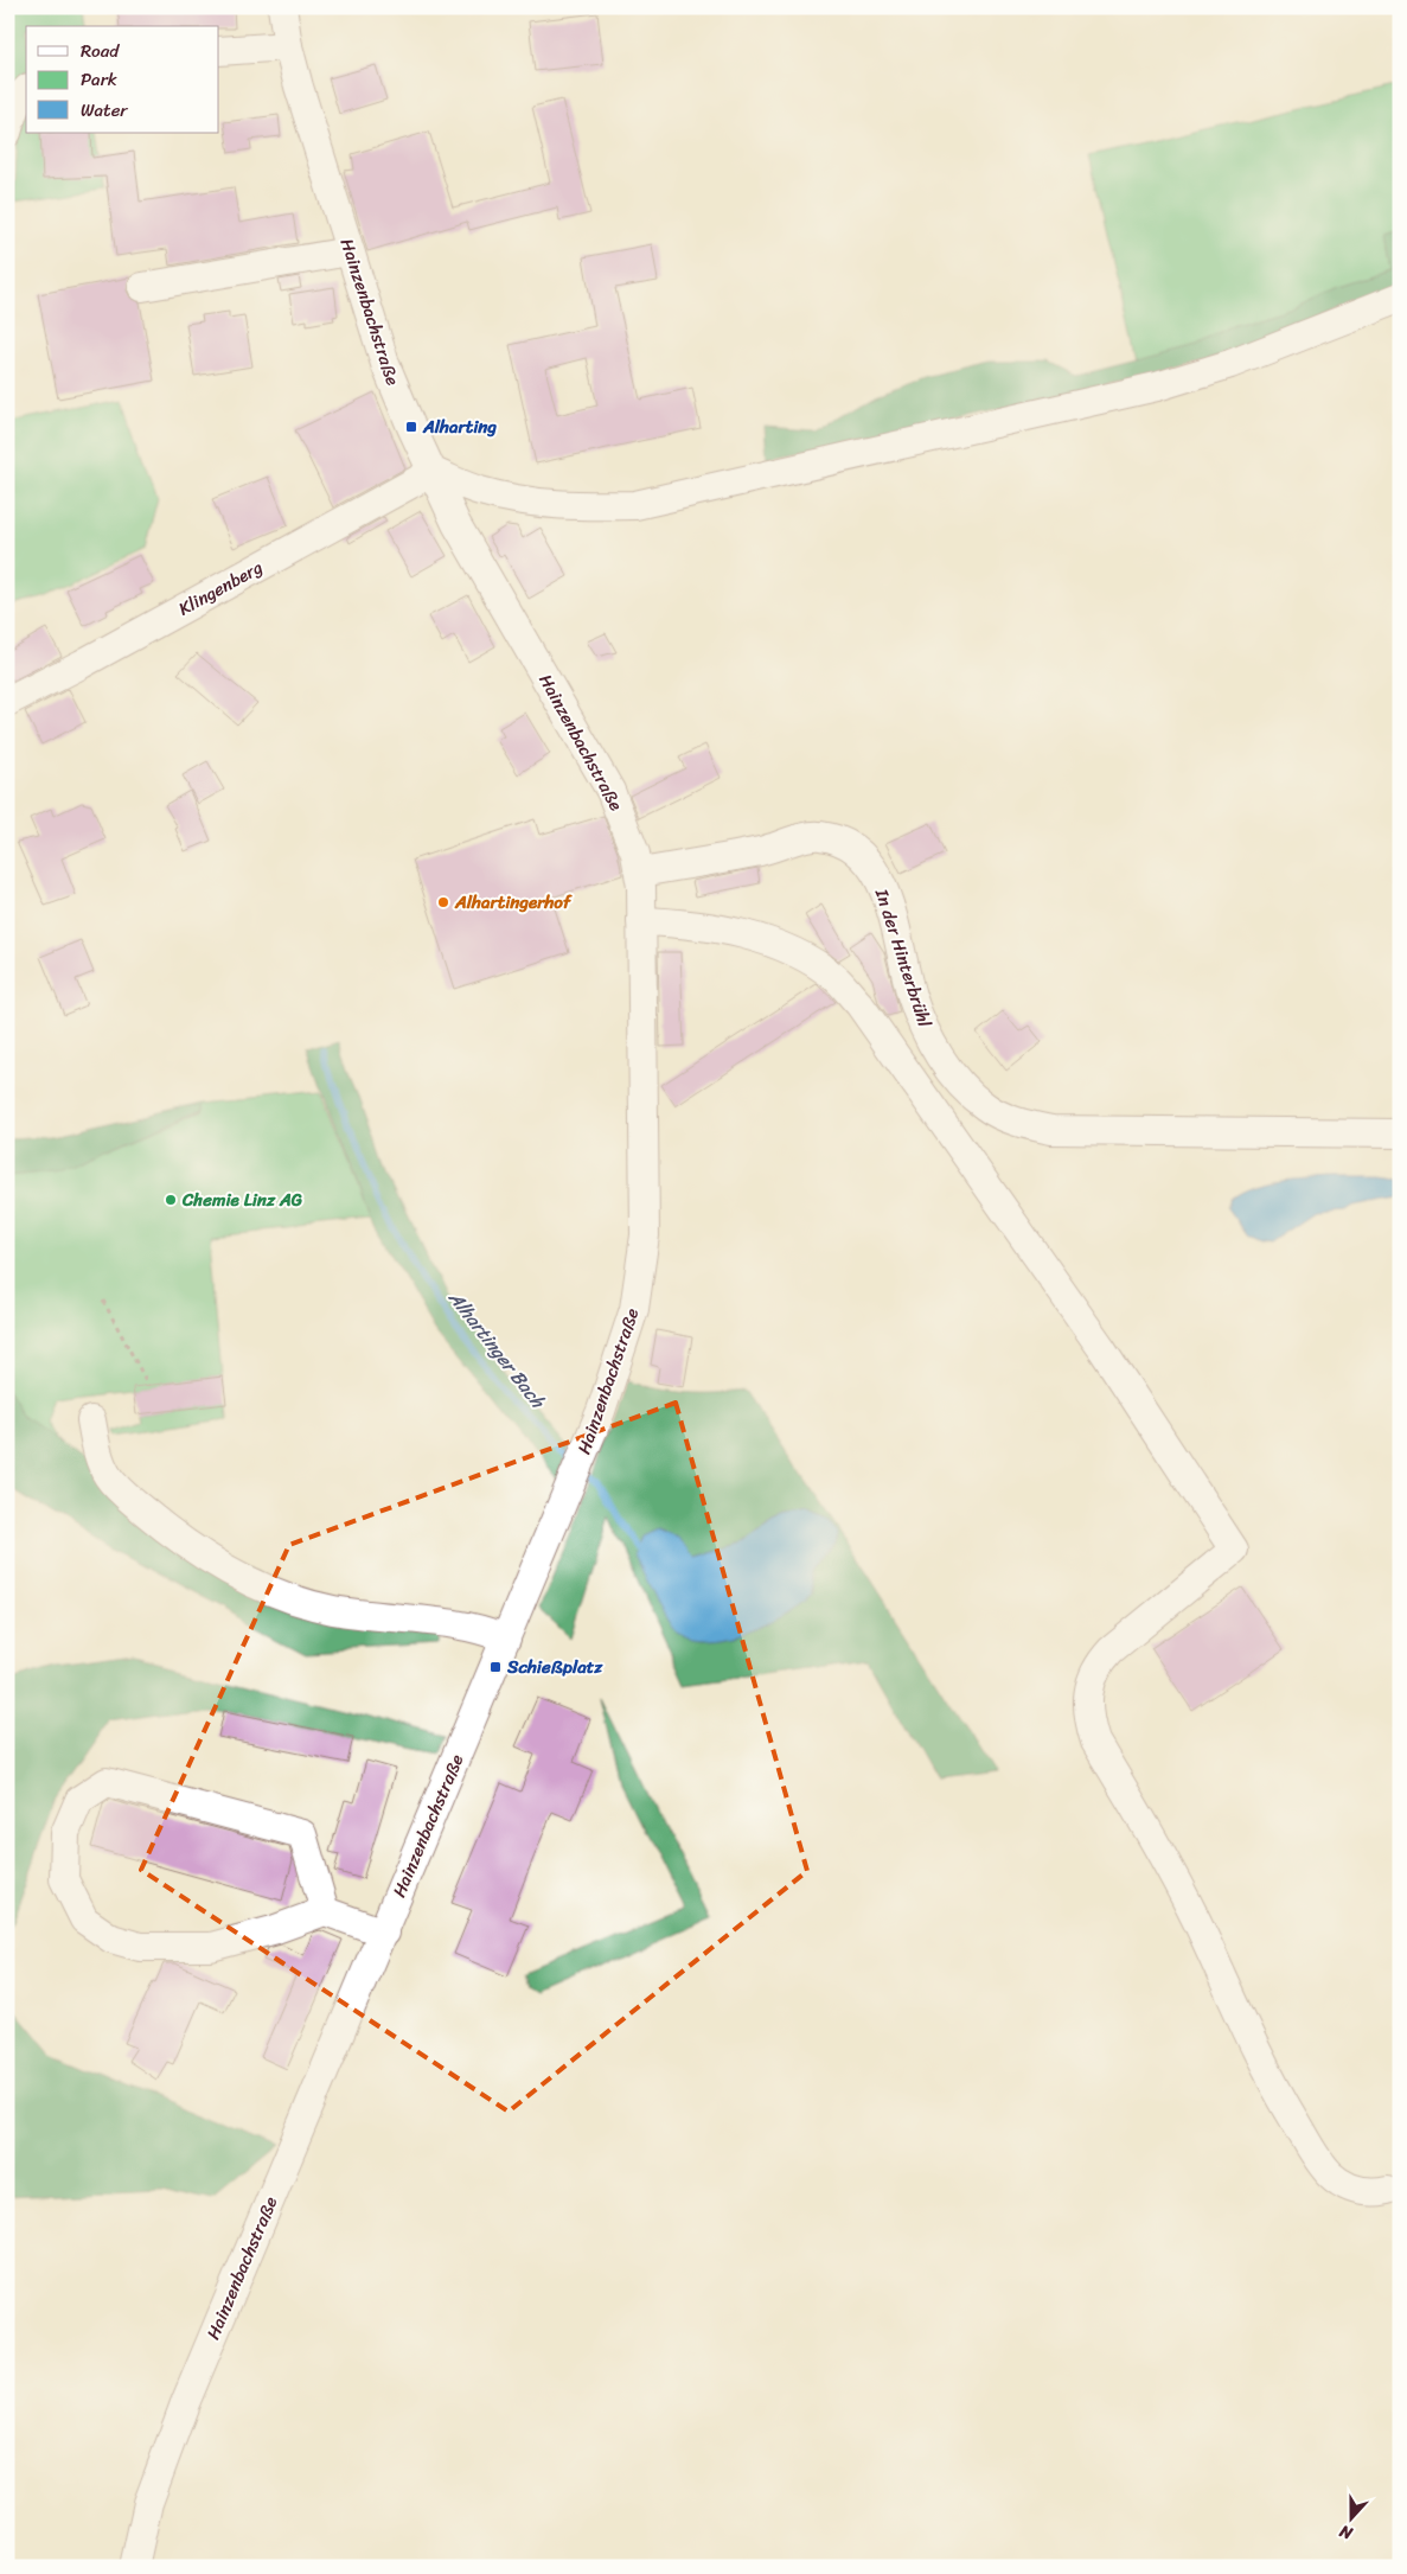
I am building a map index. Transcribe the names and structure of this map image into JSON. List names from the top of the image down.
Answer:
{
  "streets": {
    "street": ["Hainzenbachstraße", "Klingenberg", "In der Hinterbrühl"]
  },
  "crossings": [
    ["Hainzenbachstraße", "Klingenberg"],
    ["Hainzenbachstraße", "In der Hinterbrühl"]
  ],
  "water": ["Alhartinger Bach"],
  "places": {
    "transit": ["Alharting", "Schießplatz"],
    "other": ["Alhartingerhof", "Chemie Linz AG"]
  },
  "legend": ["Road", "Park", "Water"],
  "north": "bottom"
}
